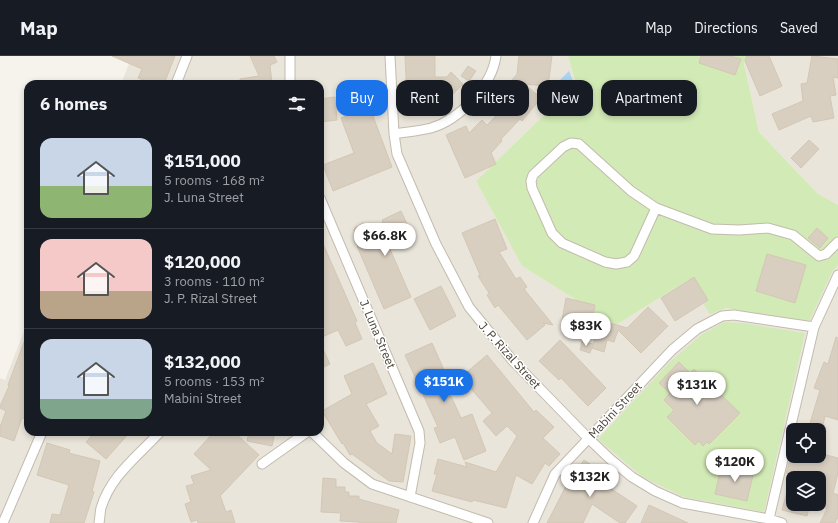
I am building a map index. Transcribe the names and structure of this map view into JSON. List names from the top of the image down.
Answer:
{
  "streets": {
    "street": ["J. Luna Street", "J. P. Rizal Street", "Mabini Street"]
  },
  "crossings": [
    ["J. P. Rizal Street", "Mabini Street"]
  ],
  "page": {
    "header": "Map",
    "nav": ["Map", "Directions", "Saved"],
    "chip": [
      "Buy",
      "Rent",
      "Filters",
      "New",
      "Apartment"
    ],
    "heading": "6 homes",
    "list": [
      {
        "name": "$151,000",
        "note": "5 rooms · 168 m² · J. Luna Street"
      },
      {
        "name": "$120,000",
        "note": "3 rooms · 110 m² · J. P. Rizal Street"
      },
      {
        "name": "$132,000",
        "note": "5 rooms · 153 m² · Mabini Street"
      }
    ],
    "price": [
      "$66.8K",
      "$83K",
      "$151K",
      "$131K",
      "$120K",
      "$132K"
    ]
  }
}
